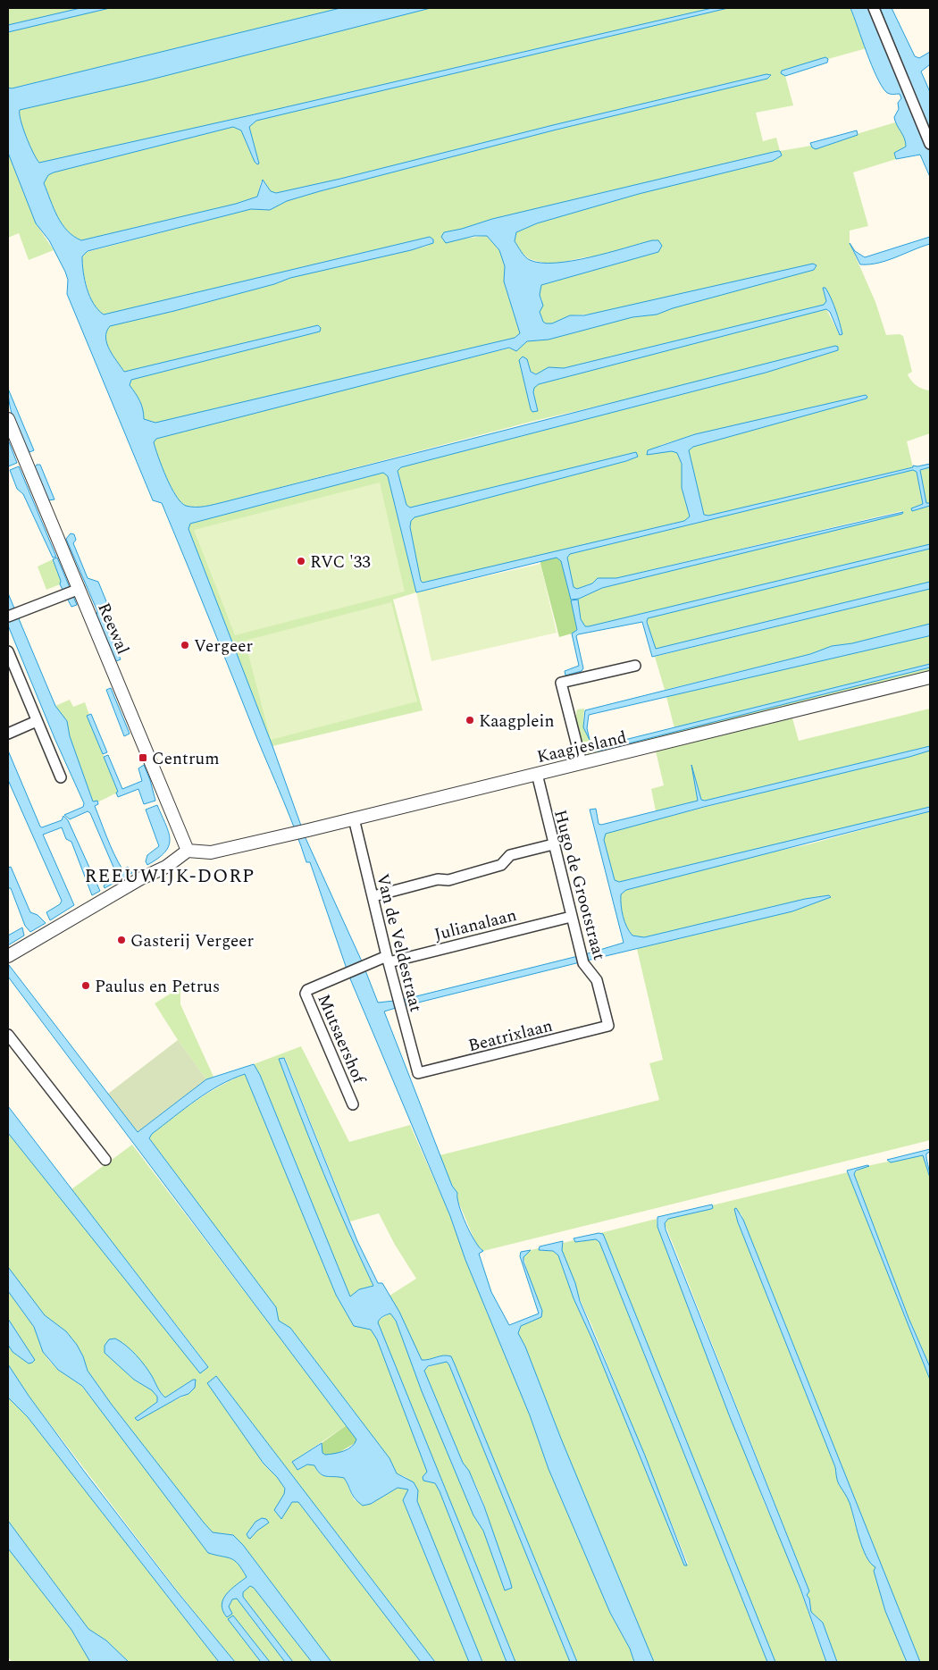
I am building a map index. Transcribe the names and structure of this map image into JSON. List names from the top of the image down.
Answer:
{
  "streets": {
    "street": [
      "Reewal",
      "Kaagjesland",
      "Hugo de Grootstraat",
      "Julianalaan",
      "Van de Veldestraat",
      "Beatrixlaan",
      "Mutsaershof"
    ]
  },
  "crossings": [
    ["Reewal", "Kaagjesland"],
    ["Kaagjesland", "Hugo de Grootstraat"],
    ["Kaagjesland", "Van de Veldestraat"],
    ["Hugo de Grootstraat", "Julianalaan"],
    ["Hugo de Grootstraat", "Beatrixlaan"],
    ["Julianalaan", "Van de Veldestraat"],
    ["Julianalaan", "Mutsaershof"],
    ["Van de Veldestraat", "Beatrixlaan"],
    ["Van de Veldestraat", "Mutsaershof"]
  ],
  "districts": ["REEUWIJK-DORP"],
  "places": {
    "other": [
      "RVC '33",
      "Vergeer",
      "Kaagplein",
      "Gasterij Vergeer",
      "Paulus en Petrus"
    ],
    "transit": ["Centrum"]
  }
}
